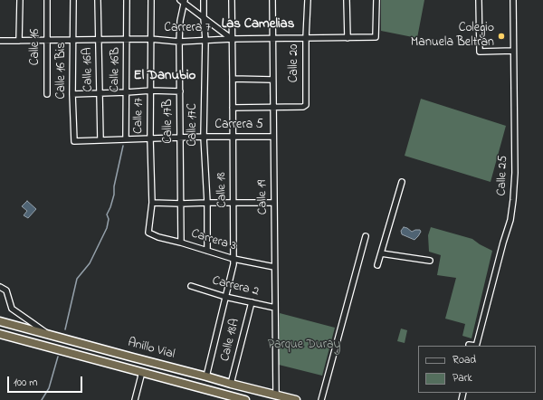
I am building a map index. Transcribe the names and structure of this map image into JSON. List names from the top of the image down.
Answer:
{
  "streets": {
    "highway": ["Anillo Vial"],
    "street": [
      "Carrera 7",
      "Calle 16",
      "Calle 20",
      "Calle 16A",
      "Calle 16B",
      "Calle 16 Bis",
      "Calle 17",
      "Calle 17B",
      "Calle 17C",
      "Carrera 5",
      "Calle 25",
      "Calle 18",
      "Calle 19",
      "Carrera 3",
      "Carrera 2",
      "Calle 18A"
    ]
  },
  "crossings": [
    ["Carrera 7", "Calle 16"],
    ["Carrera 7", "Calle 20"],
    ["Carrera 7", "Calle 16A"],
    ["Carrera 7", "Calle 16B"],
    ["Carrera 7", "Calle 16 Bis"],
    ["Carrera 7", "Calle 17"],
    ["Carrera 7", "Calle 17B"],
    ["Carrera 7", "Calle 17C"],
    ["Carrera 7", "Calle 18"],
    ["Carrera 7", "Calle 19"],
    ["Calle 20", "Calle 19"],
    ["Calle 16A", "Carrera 5"],
    ["Calle 16B", "Carrera 5"],
    ["Calle 16 Bis", "Carrera 5"],
    ["Calle 17", "Carrera 5"],
    ["Calle 17", "Carrera 3"],
    ["Calle 17B", "Carrera 5"],
    ["Calle 17B", "Carrera 3"],
    ["Calle 17C", "Carrera 5"],
    ["Calle 17C", "Carrera 3"],
    ["Carrera 5", "Calle 18"],
    ["Carrera 5", "Calle 19"],
    ["Calle 18", "Carrera 3"],
    ["Calle 18", "Carrera 2"],
    ["Calle 18", "Anillo Vial"],
    ["Calle 19", "Carrera 3"],
    ["Calle 19", "Carrera 2"],
    ["Calle 19", "Anillo Vial"],
    ["Carrera 2", "Calle 18A"],
    ["Calle 18A", "Anillo Vial"]
  ],
  "districts": ["Las Camelias", "El Danubio"],
  "parks": ["Parque Duray"],
  "places": ["Colegio Manuela Beltran"],
  "legend": ["Road", "Park"],
  "scale_bar": "100 m"
}
